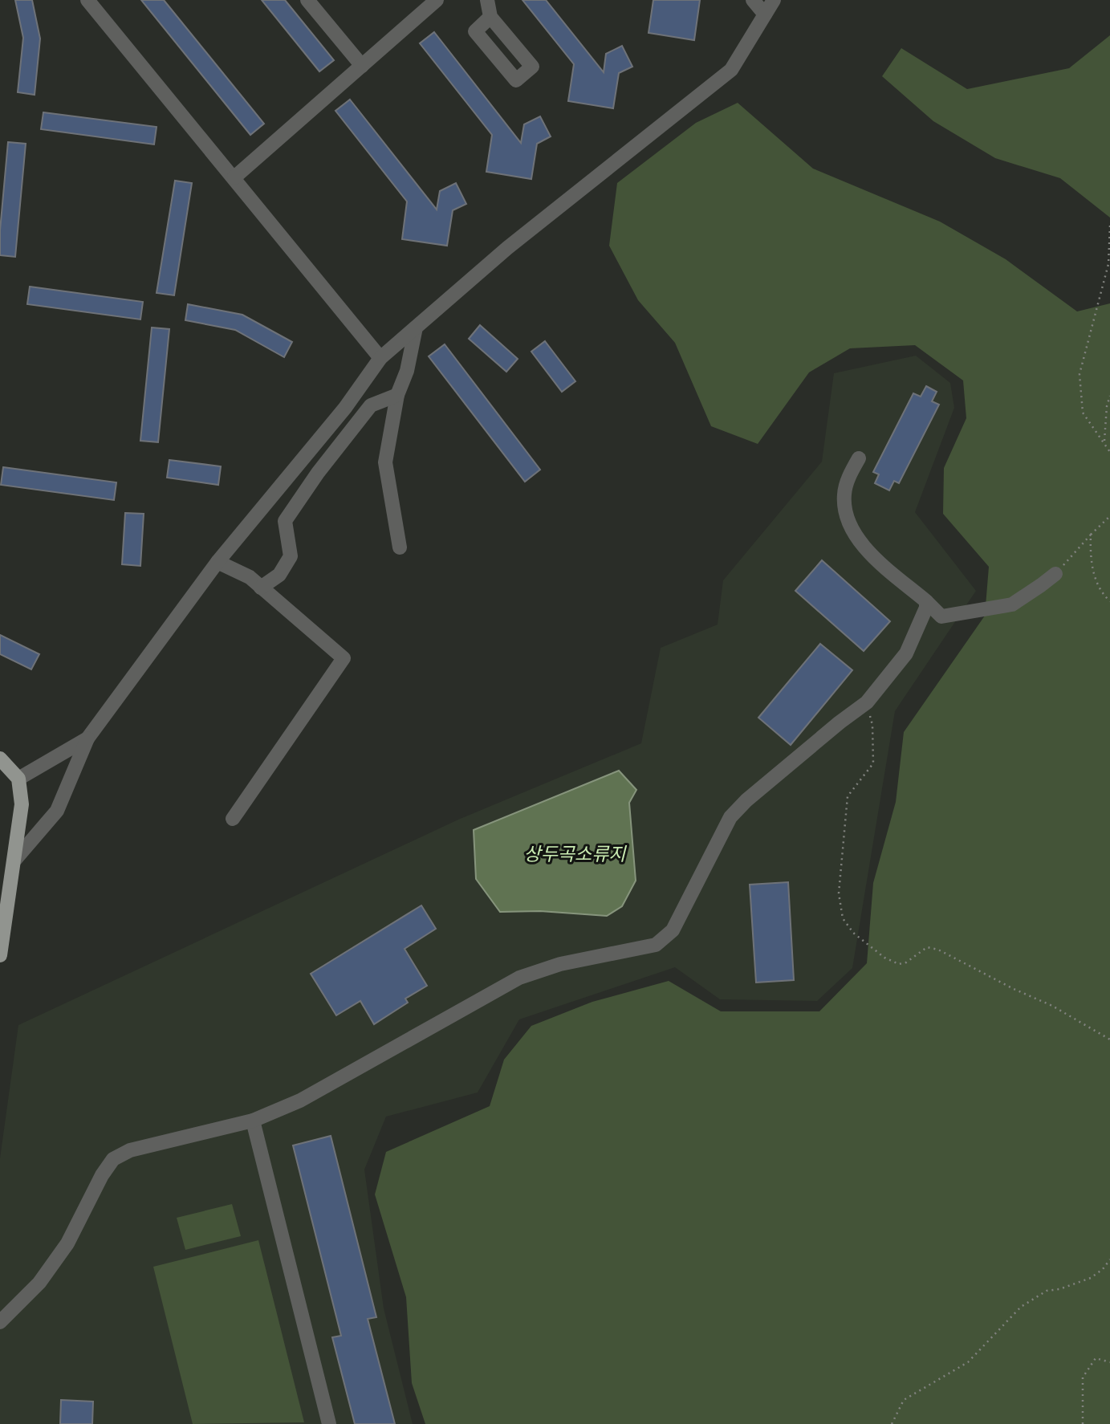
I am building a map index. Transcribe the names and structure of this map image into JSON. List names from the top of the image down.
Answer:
{
  "water": ["상두곡소류지"]
}
